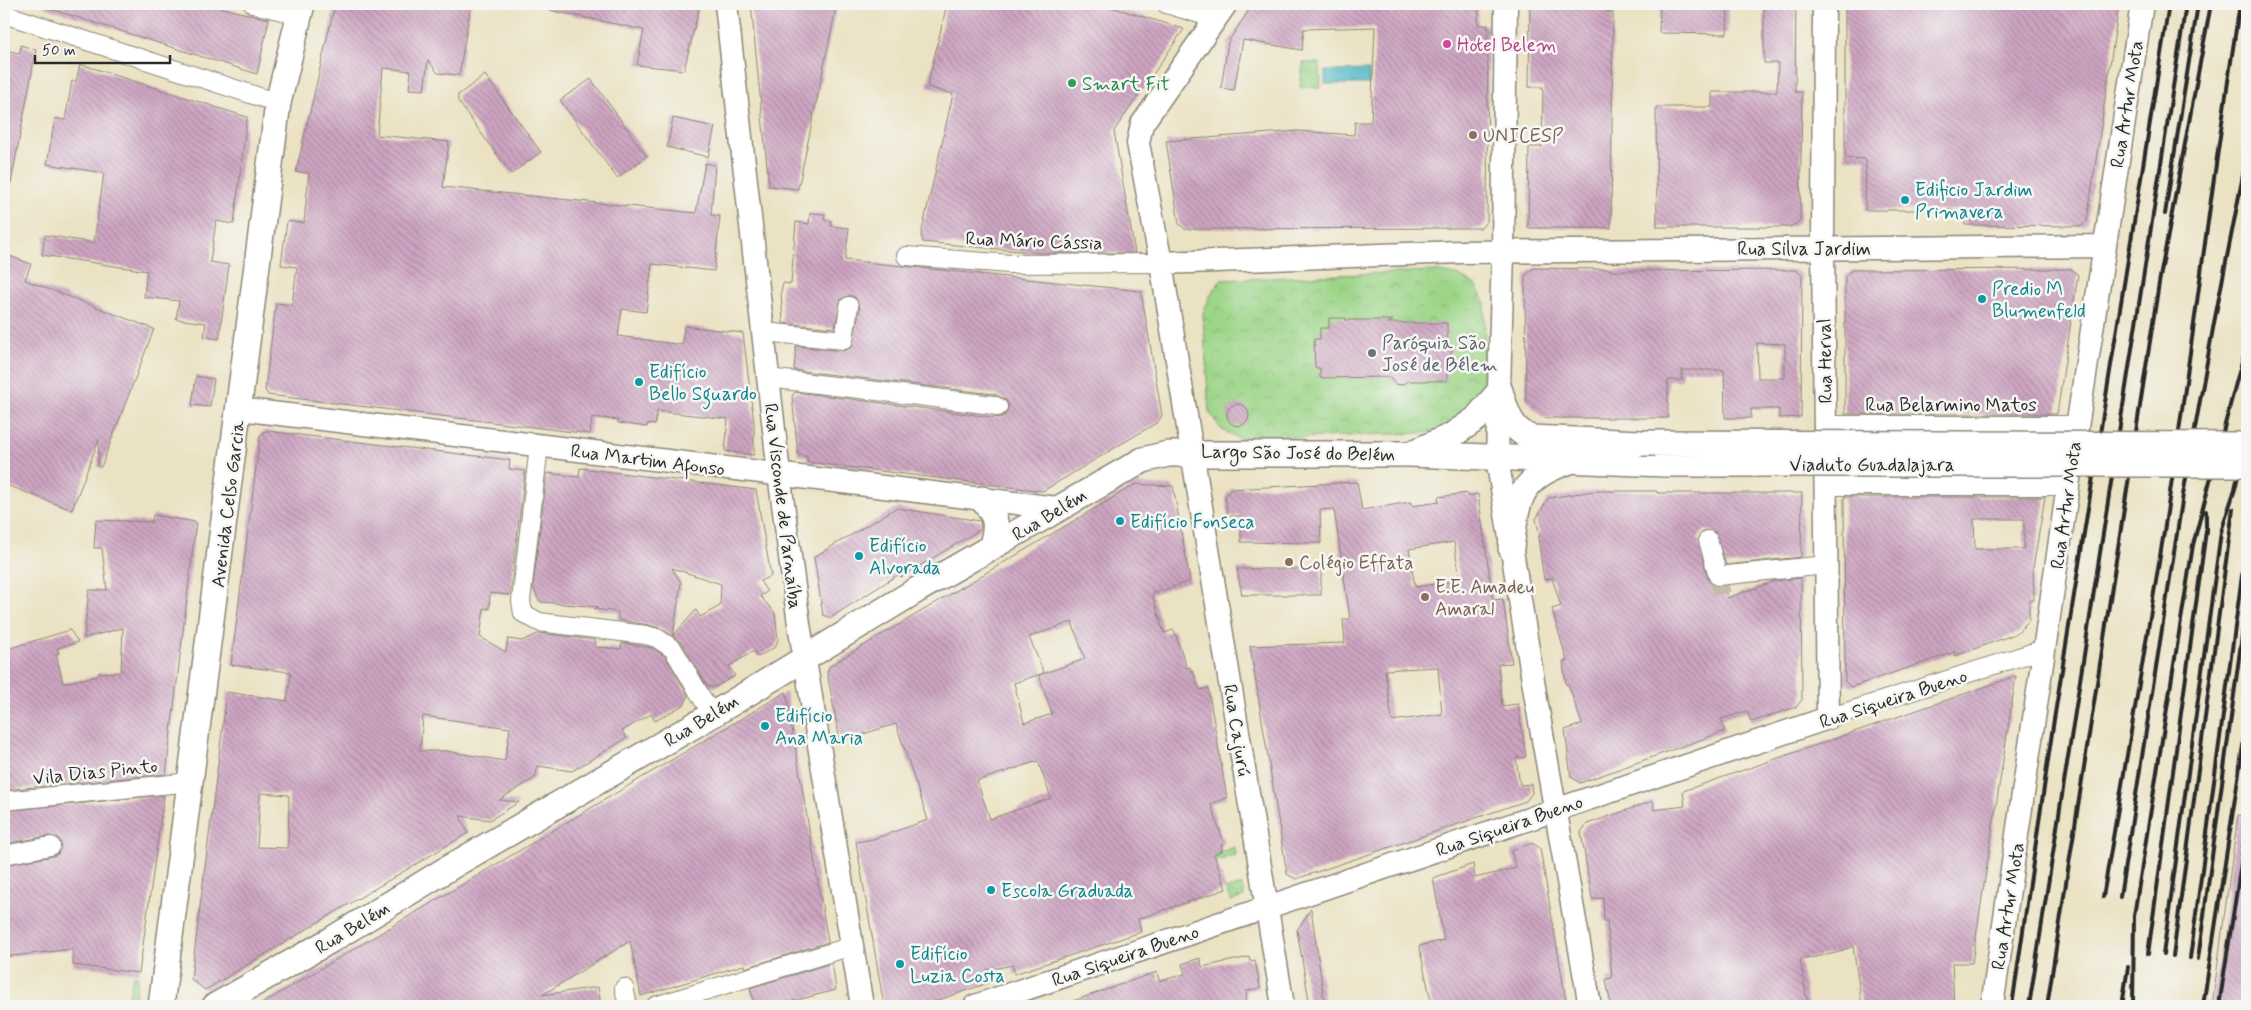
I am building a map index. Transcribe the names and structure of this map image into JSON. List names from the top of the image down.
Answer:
{
  "streets": {
    "main road": [
      "Largo São José do Belém",
      "Viaduto Guadalajara",
      "Avenida Celso Garcia",
      "Rua Belém"
    ],
    "street": [
      "Rua Artur Mota",
      "Rua Mário Cássia",
      "Rua Silva Jardim",
      "Rua Herval",
      "Rua Belarmino Matos",
      "Rua Martim Afonso",
      "Rua Visconde de Parnaíba",
      "Rua Siqueira Bueno",
      "Rua Cajurú",
      "Vila Dias Pinto"
    ]
  },
  "crossings": [
    ["Rua Artur Mota", "Rua Silva Jardim"],
    ["Rua Artur Mota", "Rua Belarmino Matos"],
    ["Rua Artur Mota", "Rua Siqueira Bueno"],
    ["Rua Mário Cássia", "Largo São José do Belém"],
    ["Rua Silva Jardim", "Rua Herval"],
    ["Rua Herval", "Rua Belarmino Matos"],
    ["Rua Herval", "Rua Siqueira Bueno"],
    ["Largo São José do Belém", "Viaduto Guadalajara"],
    ["Largo São José do Belém", "Rua Belém"],
    ["Largo São José do Belém", "Rua Cajurú"],
    ["Rua Martim Afonso", "Avenida Celso Garcia"],
    ["Rua Martim Afonso", "Rua Visconde de Parnaíba"],
    ["Rua Martim Afonso", "Rua Belém"],
    ["Avenida Celso Garcia", "Vila Dias Pinto"],
    ["Rua Visconde de Parnaíba", "Rua Belém"],
    ["Rua Belém", "Rua Cajurú"],
    ["Rua Siqueira Bueno", "Rua Cajurú"]
  ],
  "places": [
    "Hotel Belem",
    "Smart Fit",
    "UNICESP",
    "Edificio Jardim Primavera",
    "Predio M Blumenfeld",
    "Paróquia São José de Bélem",
    "Edifício Bello Sguardo",
    "Edifício Fonseca",
    "Edifício Alvorada",
    "Colégio Effata",
    "E.E. Amadeu Amaral",
    "Edifício Ana Maria",
    "Escola Graduada",
    "Edifício Luzia Costa"
  ],
  "scale_bar": "50 m"
}
